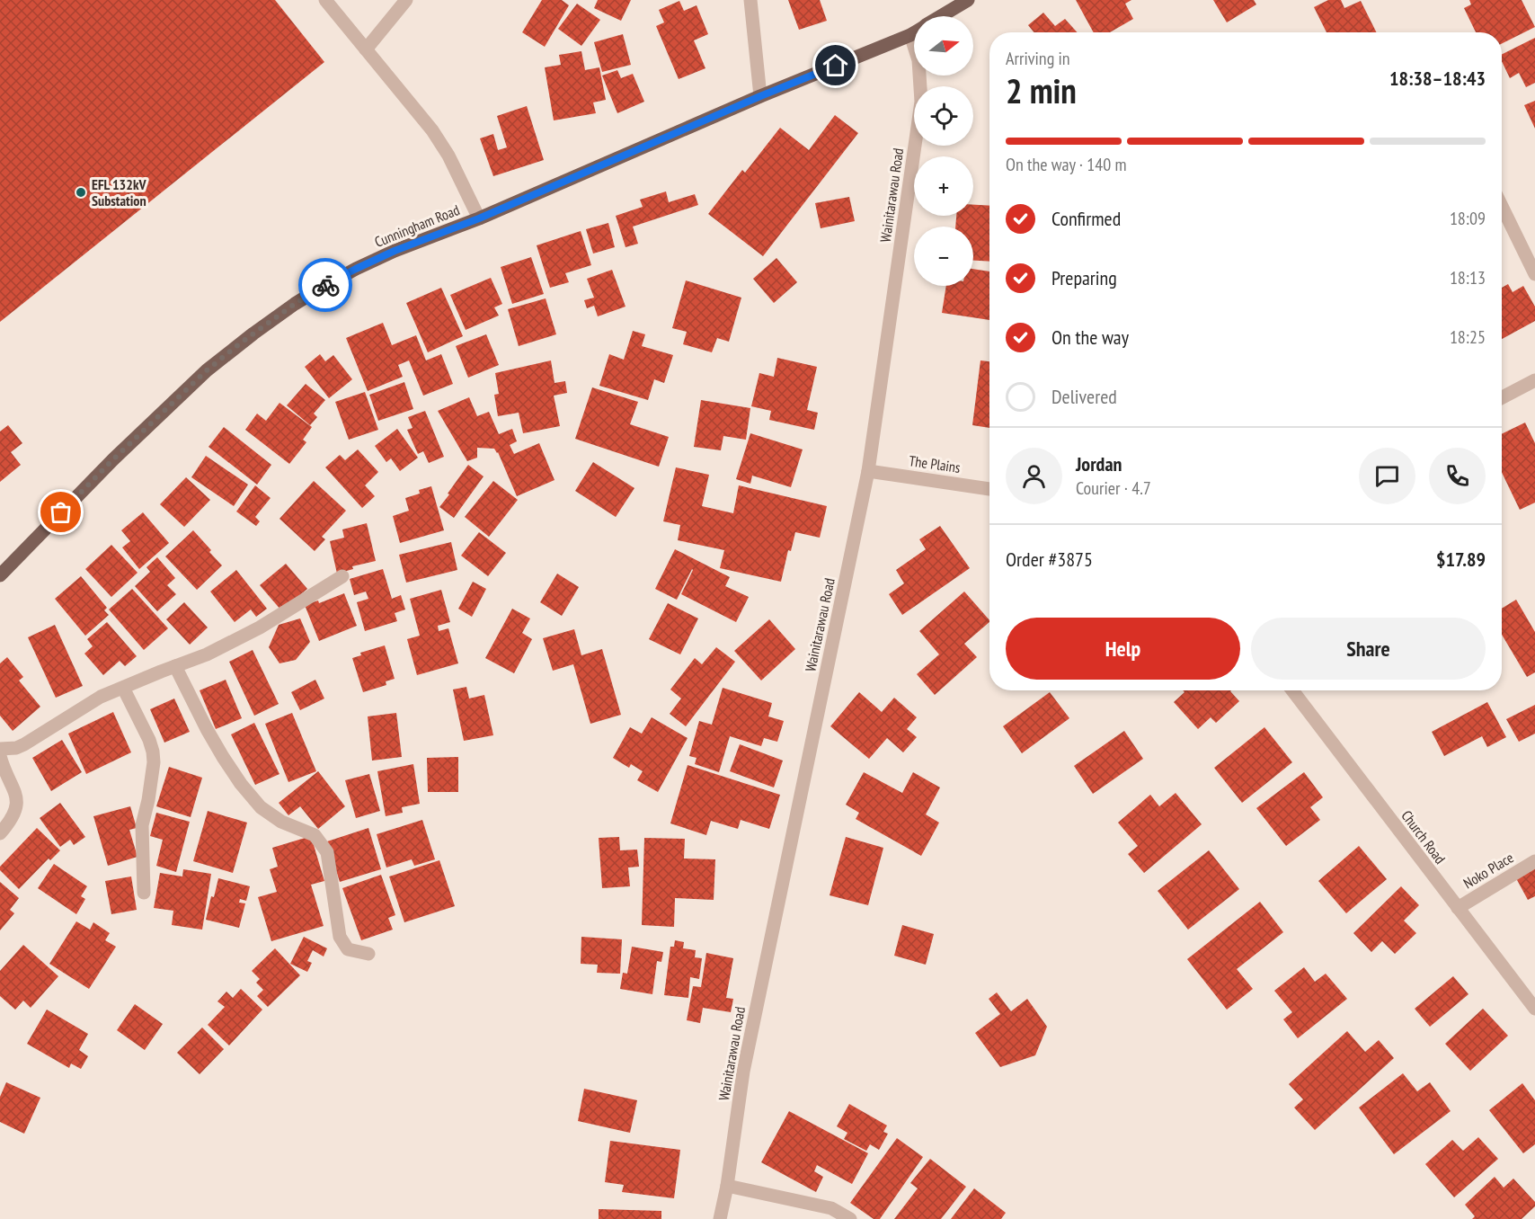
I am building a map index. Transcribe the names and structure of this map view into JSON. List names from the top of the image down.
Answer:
{
  "streets": {
    "main road": ["Cunningham Road"],
    "street": [
      "Wainitarawau Road",
      "The Plains",
      "Church Road",
      "Noko Place"
    ]
  },
  "crossings": [
    ["Wainitarawau Road", "Cunningham Road"],
    ["Wainitarawau Road", "The Plains"],
    ["Church Road", "Noko Place"]
  ],
  "places": ["EFL 132kV Substation"],
  "north": "right",
  "page": {
    "map_buttons": ["+", "−"],
    "heading": ["2 min", "Arriving in", "18:38–18:43"],
    "panel": [
      "Jordan",
      "Courier · 4.7",
      "Order #3875",
      "$17.89"
    ],
    "bar": "On the way · 140 m",
    "list": [
      ["Confirmed", "18:09"],
      ["Preparing", "18:13"],
      ["On the way", "18:25"],
      "Delivered"
    ],
    "buttons": ["Help", "Share"]
  }
}
